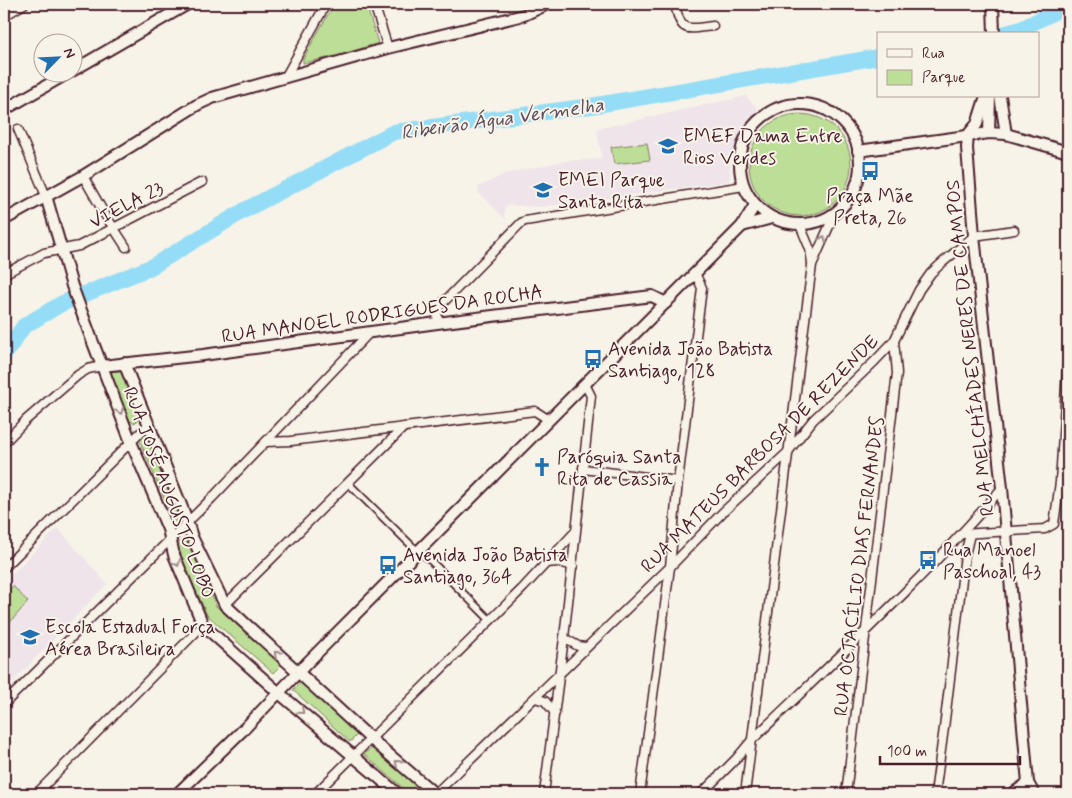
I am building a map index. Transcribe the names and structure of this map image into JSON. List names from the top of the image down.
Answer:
{
  "streets": {
    "street": [
      "VIELA 23",
      "RUA MANOEL RODRIGUES DA ROCHA",
      "RUA MELCHÍADES NERES DE CAMPOS",
      "RUA MATEUS BARBOSA DE REZENDE",
      "RUA JOSÉ AUGUSTO LOBO",
      "RUA OCTACÍLIO DIAS FERNANDES"
    ]
  },
  "crossings": [
    ["VIELA 23", "RUA JOSÉ AUGUSTO LOBO"],
    ["RUA MANOEL RODRIGUES DA ROCHA", "RUA JOSÉ AUGUSTO LOBO"],
    ["RUA MELCHÍADES NERES DE CAMPOS", "RUA MATEUS BARBOSA DE REZENDE"],
    ["RUA MATEUS BARBOSA DE REZENDE", "RUA JOSÉ AUGUSTO LOBO"],
    ["RUA MATEUS BARBOSA DE REZENDE", "RUA OCTACÍLIO DIAS FERNANDES"]
  ],
  "water": ["Ribeirão Água Vermelha"],
  "places": {
    "school or university": ["EMEF Dama Entre Rios Verdes", "EMEI Parque Santa Rita", "Escola Estadual Força Aérea Brasileira"],
    "bus stop": [
      "Praça Mãe Preta, 26",
      "Avenida João Batista Santiago, 128",
      "Rua Manoel Paschoal, 43",
      "Avenida João Batista Santiago, 364"
    ],
    "church": ["Paróquia Santa Rita de Cassia"]
  },
  "legend": ["Rua", "Parque"],
  "scale_bar": "100 m",
  "north": "top right"
}
